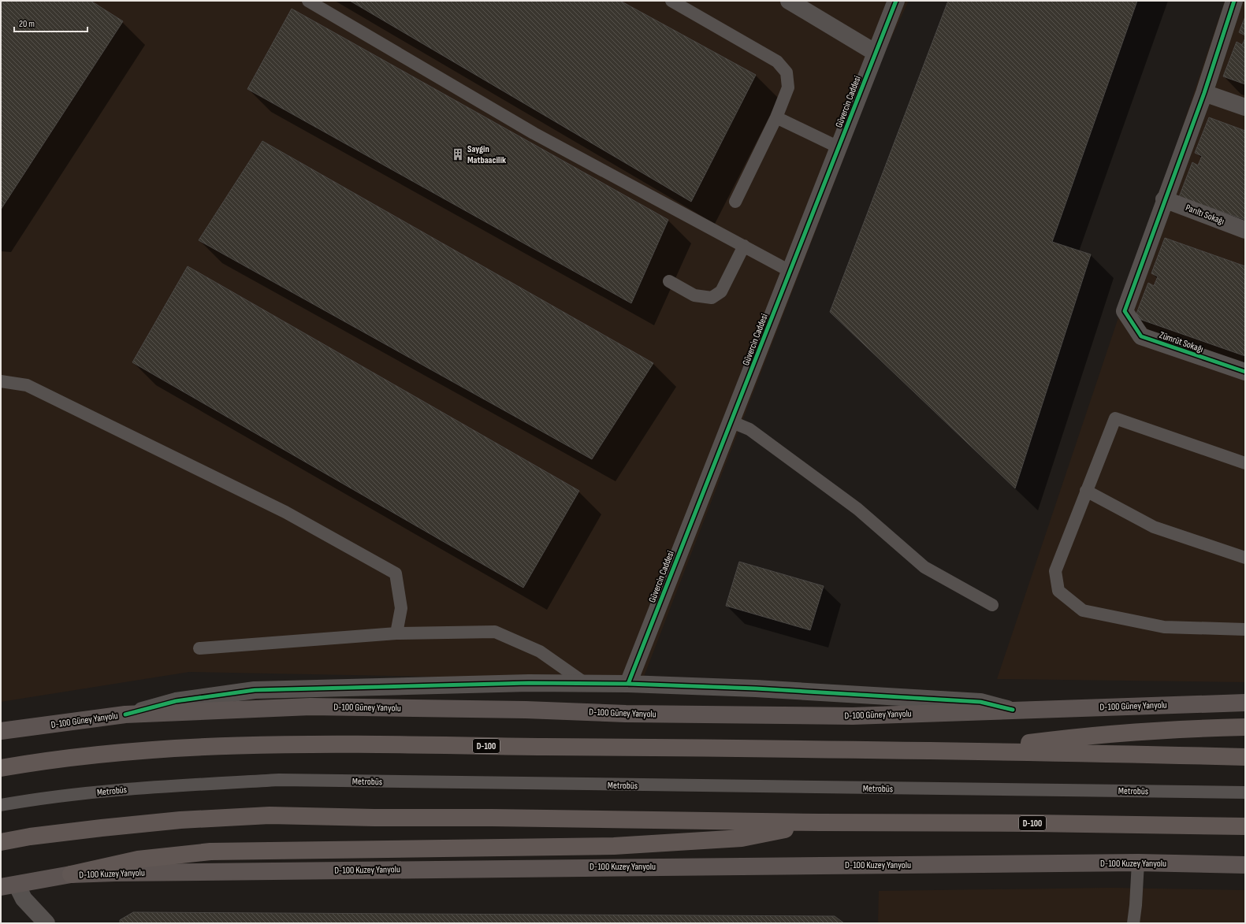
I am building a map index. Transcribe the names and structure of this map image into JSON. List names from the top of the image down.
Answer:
{
  "streets": {
    "highway": ["D-100"],
    "main road": ["D-100 Güney Yanyolu", "D-100 Kuzey Yanyolu"],
    "street": ["Güvercin Caddesi", "Parıltı Sokağı", "Zümrüt Sokağı"],
    "lane": ["Metrobüs"]
  },
  "crossings": [
    ["Parıltı Sokağı", "Zümrüt Sokağı"]
  ],
  "places": {
    "building": ["Saygin Matbaacilik"]
  },
  "scale_bar": "20 m"
}
